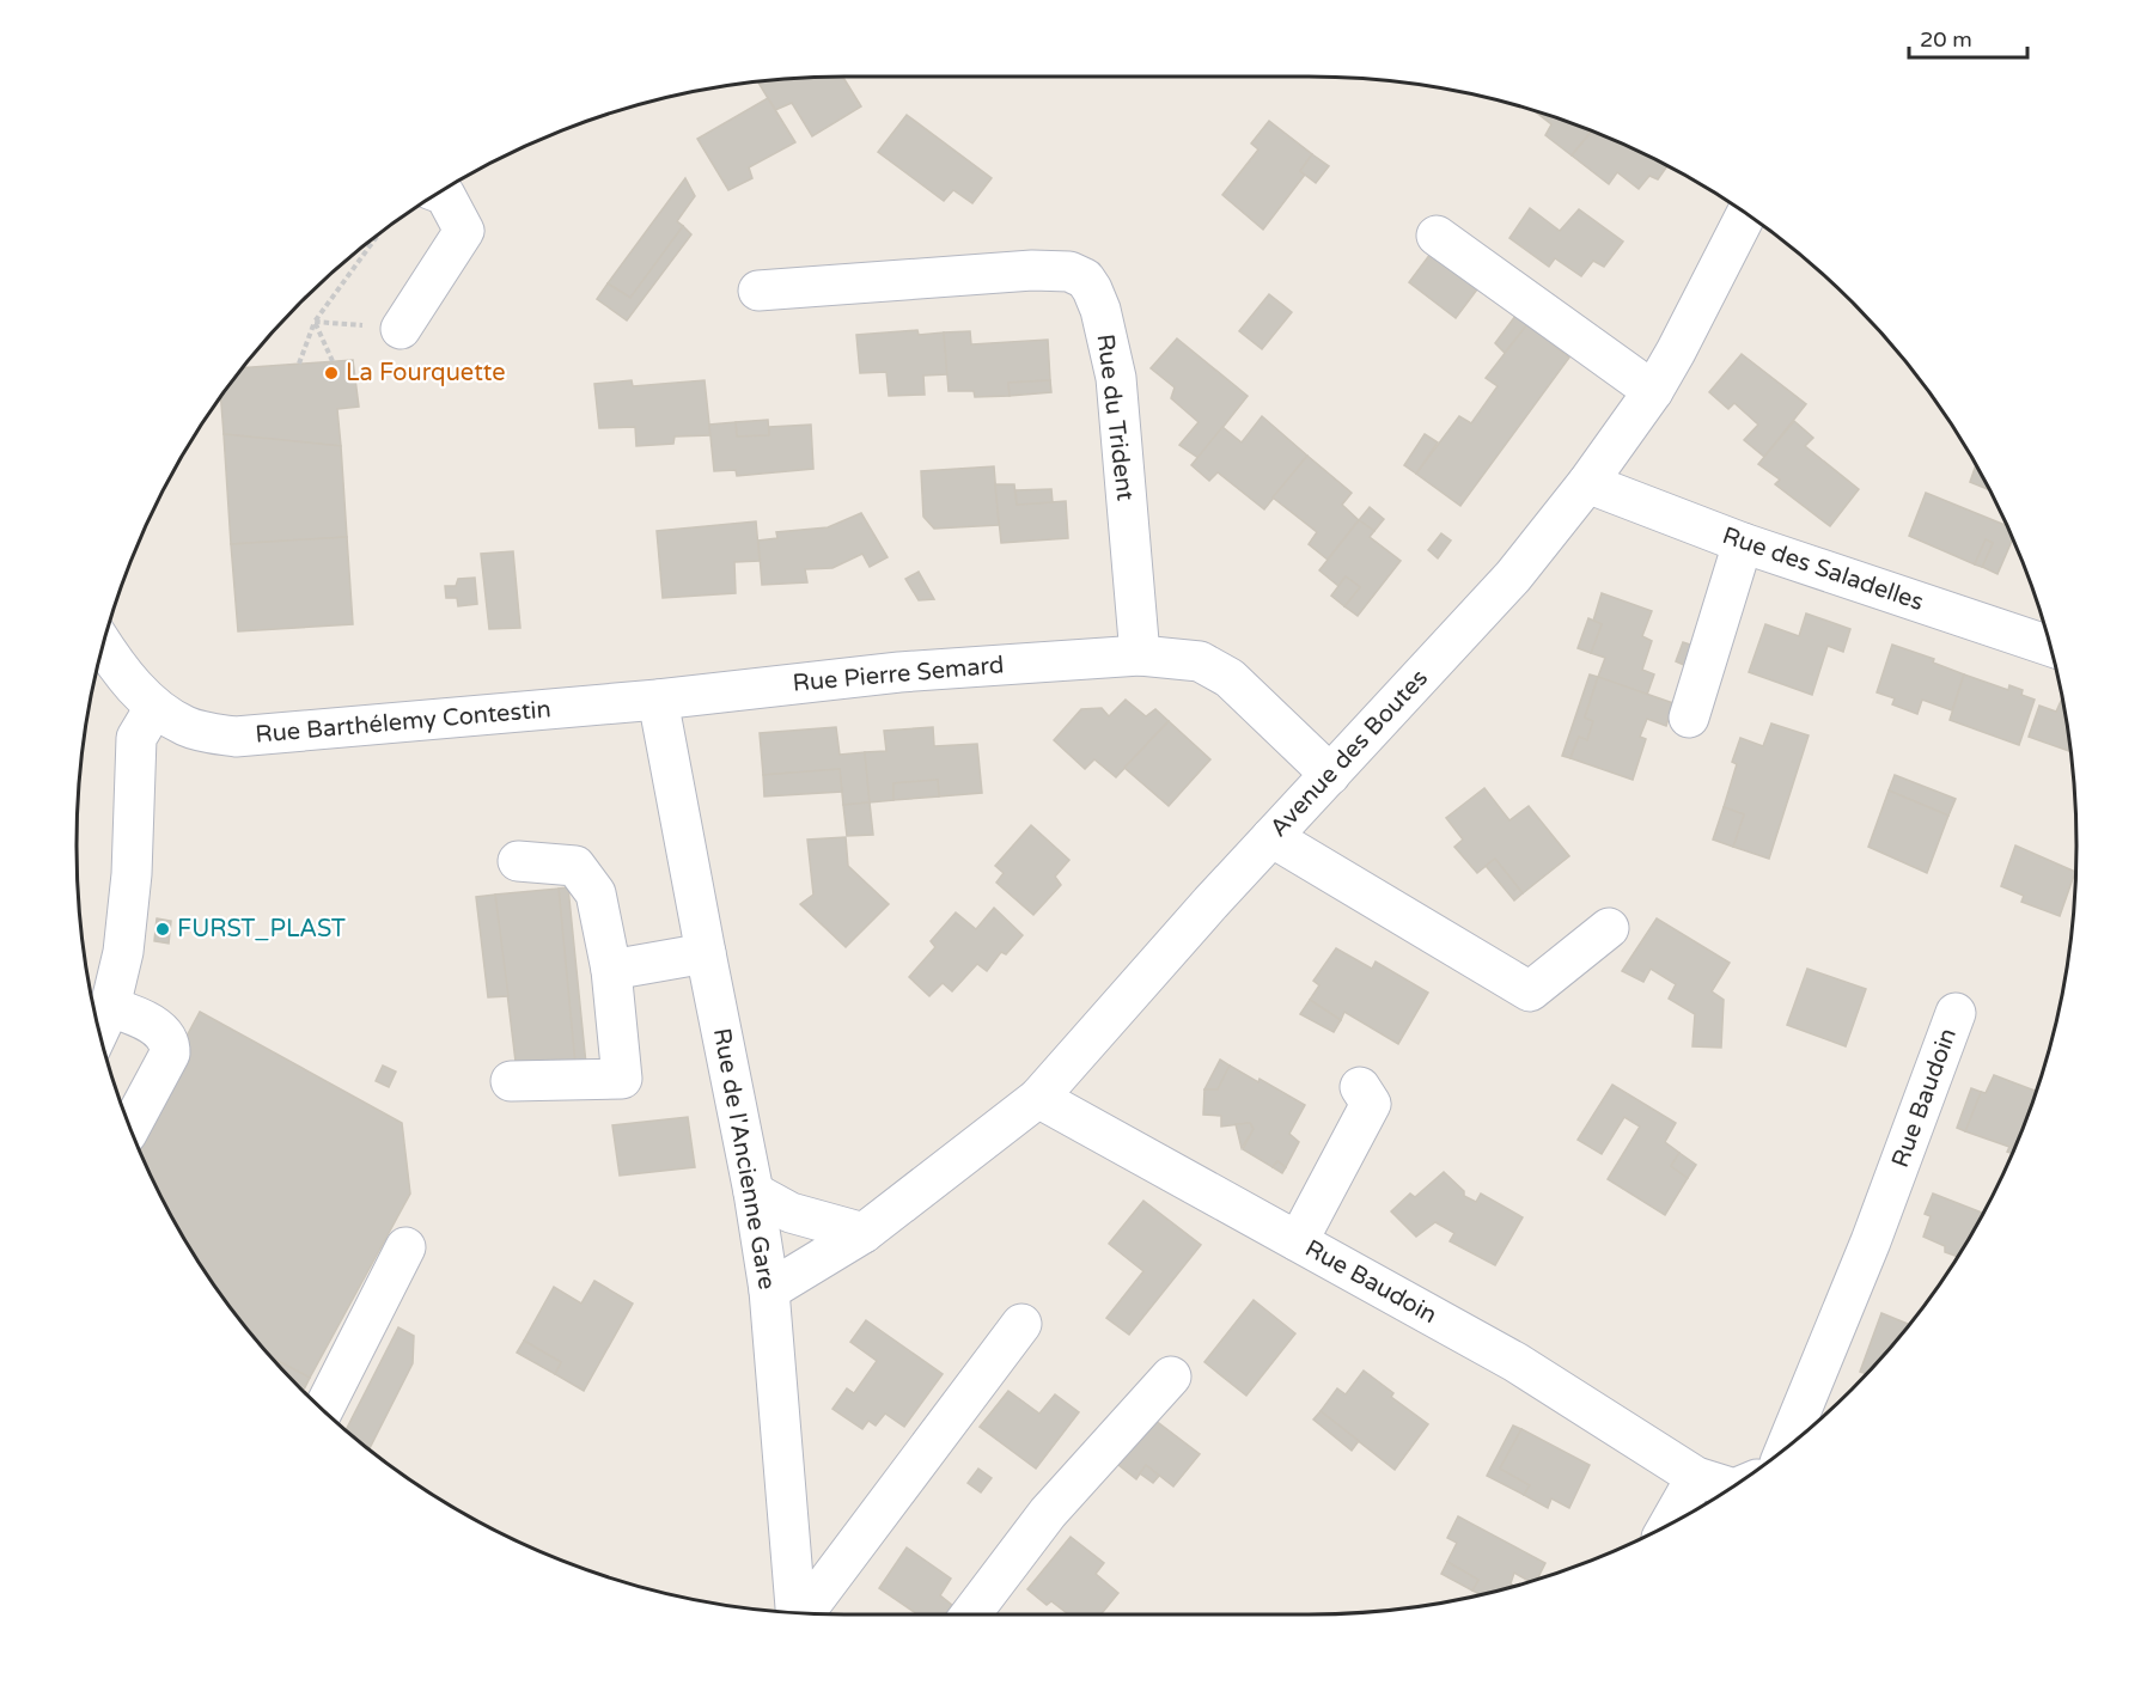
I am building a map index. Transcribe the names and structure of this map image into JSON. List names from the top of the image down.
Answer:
{
  "streets": {
    "street": [
      "Rue du Trident",
      "Rue des Saladelles",
      "Rue Pierre Semard",
      "Rue Barthélemy Contestin",
      "Avenue des Boutes",
      "Rue Baudoin",
      "Rue de l'Ancienne Gare"
    ]
  },
  "crossings": [
    ["Rue du Trident", "Rue Pierre Semard"],
    ["Rue des Saladelles", "Avenue des Boutes"],
    ["Rue Pierre Semard", "Rue Barthélemy Contestin"],
    ["Rue Pierre Semard", "Rue de l'Ancienne Gare"],
    ["Rue Barthélemy Contestin", "Rue de l'Ancienne Gare"],
    ["Avenue des Boutes", "Rue Baudoin"],
    ["Avenue des Boutes", "Rue de l'Ancienne Gare"]
  ],
  "places": ["La Fourquette", "FURST_PLAST"],
  "scale_bar": "20 m"
}
